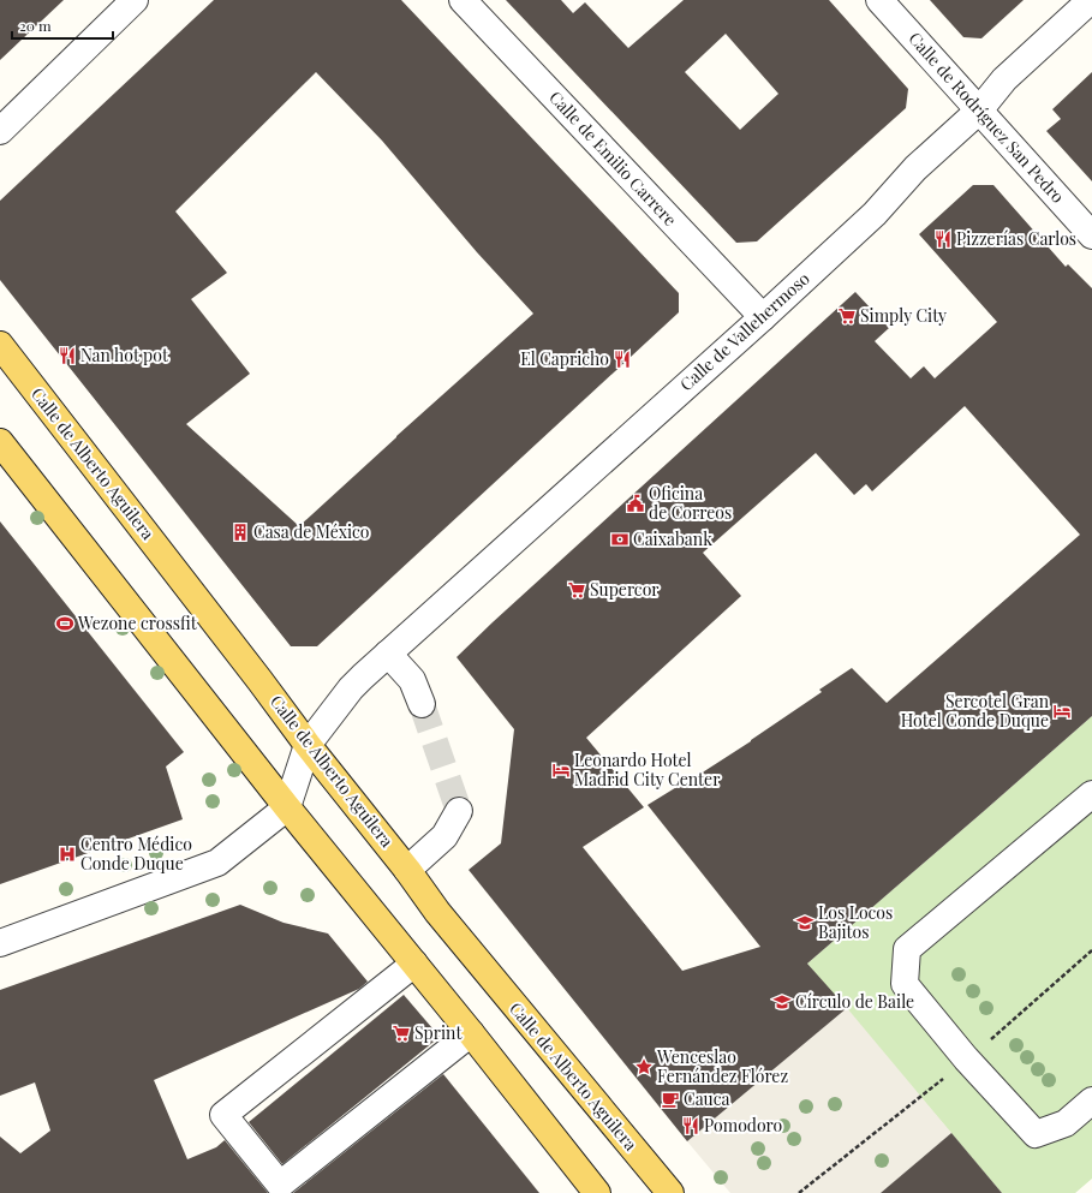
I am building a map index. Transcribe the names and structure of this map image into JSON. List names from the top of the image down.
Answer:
{
  "streets": {
    "main road": ["Calle de Alberto Aguilera"],
    "street": ["Calle de Rodríguez San Pedro", "Calle de Emilio Carrere", "Calle de Vallehermoso"]
  },
  "crossings": [
    ["Calle de Rodríguez San Pedro", "Calle de Vallehermoso"],
    ["Calle de Emilio Carrere", "Calle de Vallehermoso"],
    ["Calle de Vallehermoso", "Calle de Alberto Aguilera"]
  ],
  "places": {
    "restaurant": [
      "Pizzerías Carlos",
      "Nan hot pot",
      "El Capricho",
      "Pomodoro"
    ],
    "supermarket": ["Simply City", "Supercor", "Sprint"],
    "public building": ["Oficina de Correos"],
    "building": ["Casa de México"],
    "bank": ["Caixabank"],
    "sports": ["Wezone crossfit"],
    "hotel": ["Sercotel Gran Hotel Conde Duque", "Leonardo Hotel Madrid City Center"],
    "hospital": ["Centro Médico Conde Duque"],
    "school or university": ["Los Locos Bajitos", "Círculo de Baile"],
    "place": ["Wenceslao Fernández Flórez"],
    "cafe": ["Cauca"]
  },
  "scale_bar": "20 m"
}
